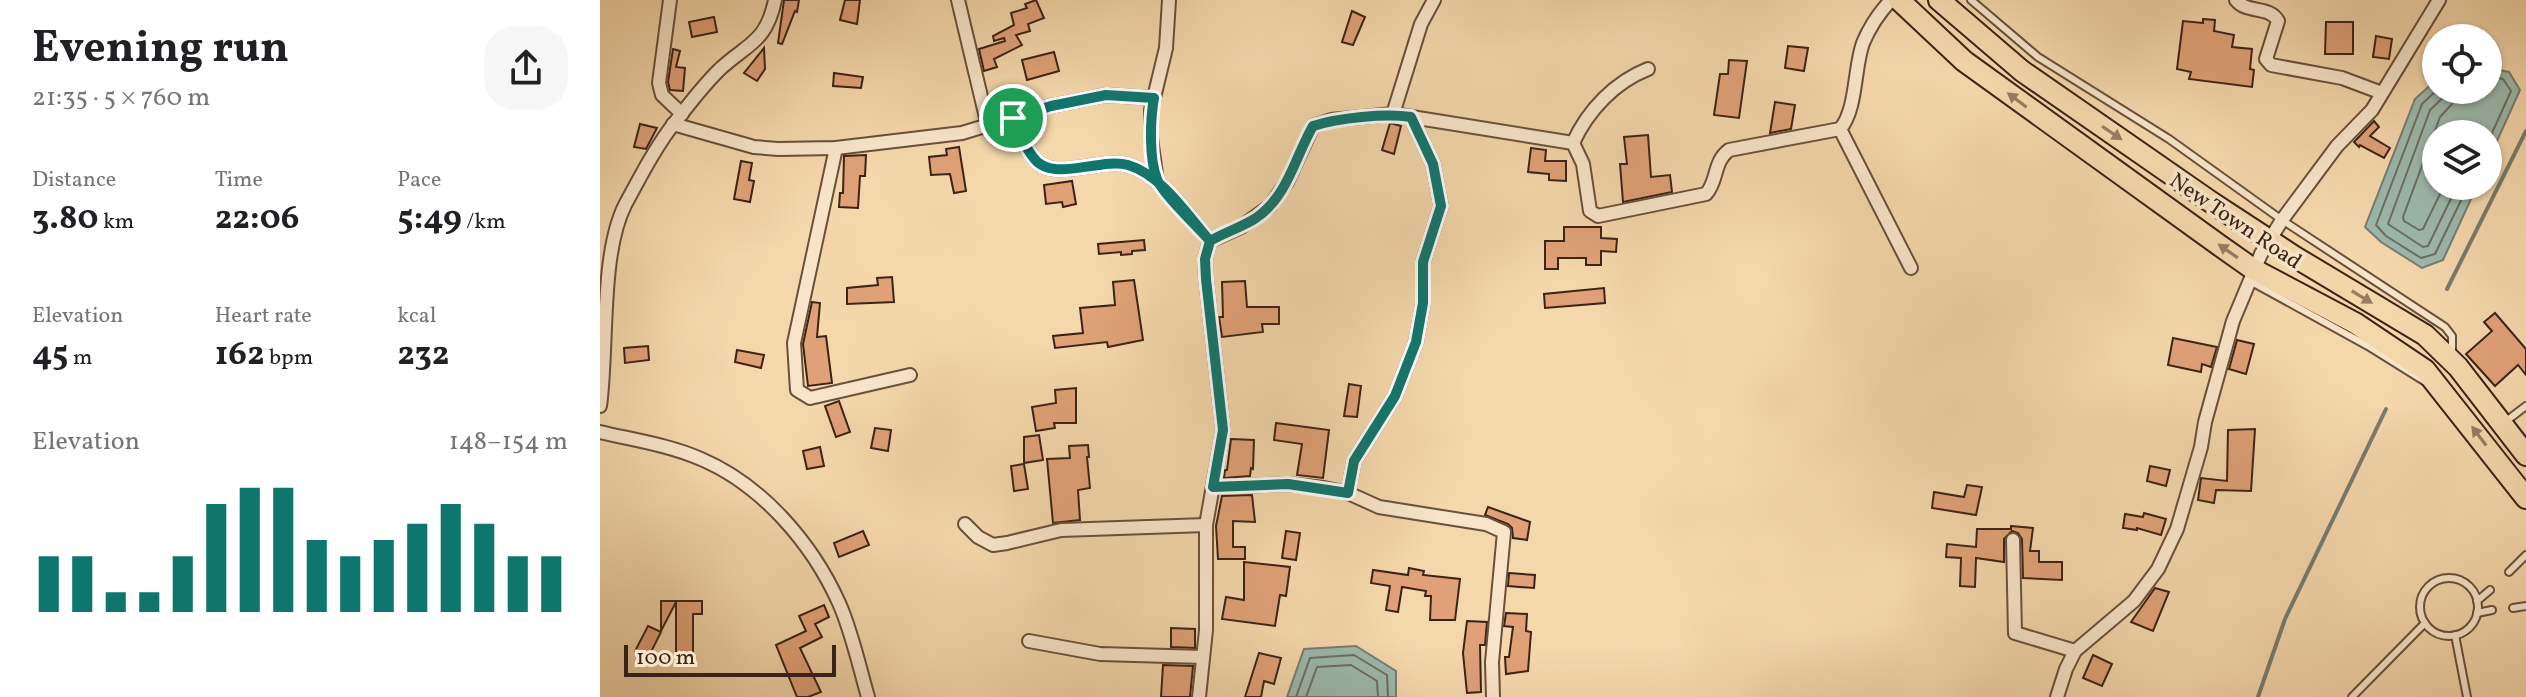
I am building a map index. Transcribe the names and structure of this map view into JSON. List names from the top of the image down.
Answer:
{
  "streets": {
    "main road": ["New Town Road"]
  },
  "scale_bar": "100 m",
  "page": {
    "heading": ["Evening run", "21:35 · 5 × 760 m"],
    "stats": [
      ["Distance", "3.80 km"],
      ["Time", "22:06"],
      ["Pace", "5:49 /km"],
      ["Elevation", "45 m"],
      ["Heart rate", "162 bpm"],
      ["kcal", "232"]
    ],
    "chart": ["Elevation", "148–154 m"],
    "scale": "100 m"
  }
}
